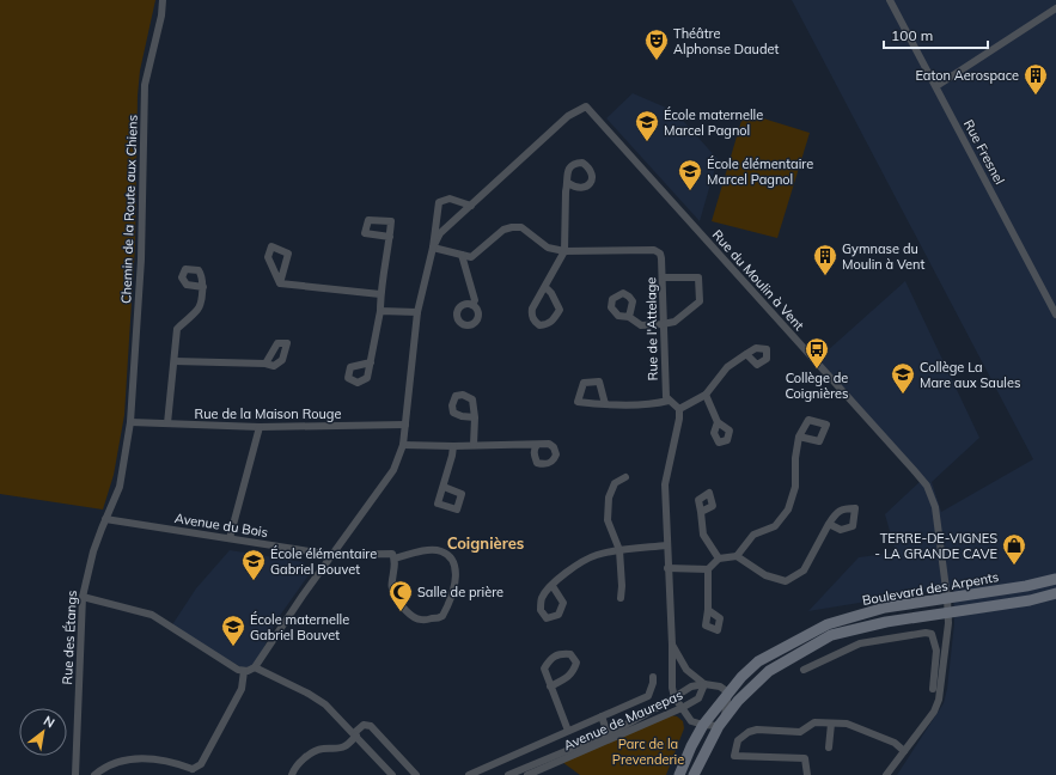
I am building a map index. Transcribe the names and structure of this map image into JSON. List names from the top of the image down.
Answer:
{
  "streets": {
    "street": [
      "Rue Fresnel",
      "Chemin de la Route aux Chiens",
      "Rue du Moulin à Vent",
      "Rue de l'Attelage",
      "Rue de la Maison Rouge",
      "Avenue du Bois",
      "Boulevard des Arpents",
      "Rue des Étangs",
      "Avenue de Maurepas"
    ]
  },
  "crossings": [
    ["Chemin de la Route aux Chiens", "Rue de la Maison Rouge"],
    ["Chemin de la Route aux Chiens", "Rue des Étangs"],
    ["Rue du Moulin à Vent", "Boulevard des Arpents"],
    ["Rue de la Maison Rouge", "Rue des Étangs"],
    ["Avenue du Bois", "Rue des Étangs"]
  ],
  "districts": ["Coignières"],
  "parks": ["Parc de la Prevenderie"],
  "places": {
    "theatre": ["Théâtre Alphonse Daudet"],
    "building": ["Eaton Aerospace", "Gymnase du Moulin à Vent"],
    "school or university": [
      "École maternelle Marcel Pagnol",
      "École élémentaire Marcel Pagnol",
      "Collège La Mare aux Saules",
      "École élémentaire Gabriel Bouvet",
      "École maternelle Gabriel Bouvet"
    ],
    "bus stop": ["Collège de Coignières"],
    "shop": ["TERRE-DE-VIGNES - LA GRANDE CAVE"],
    "mosque": ["Salle de prière"]
  },
  "scale_bar": "100 m",
  "north": "top right"
}
